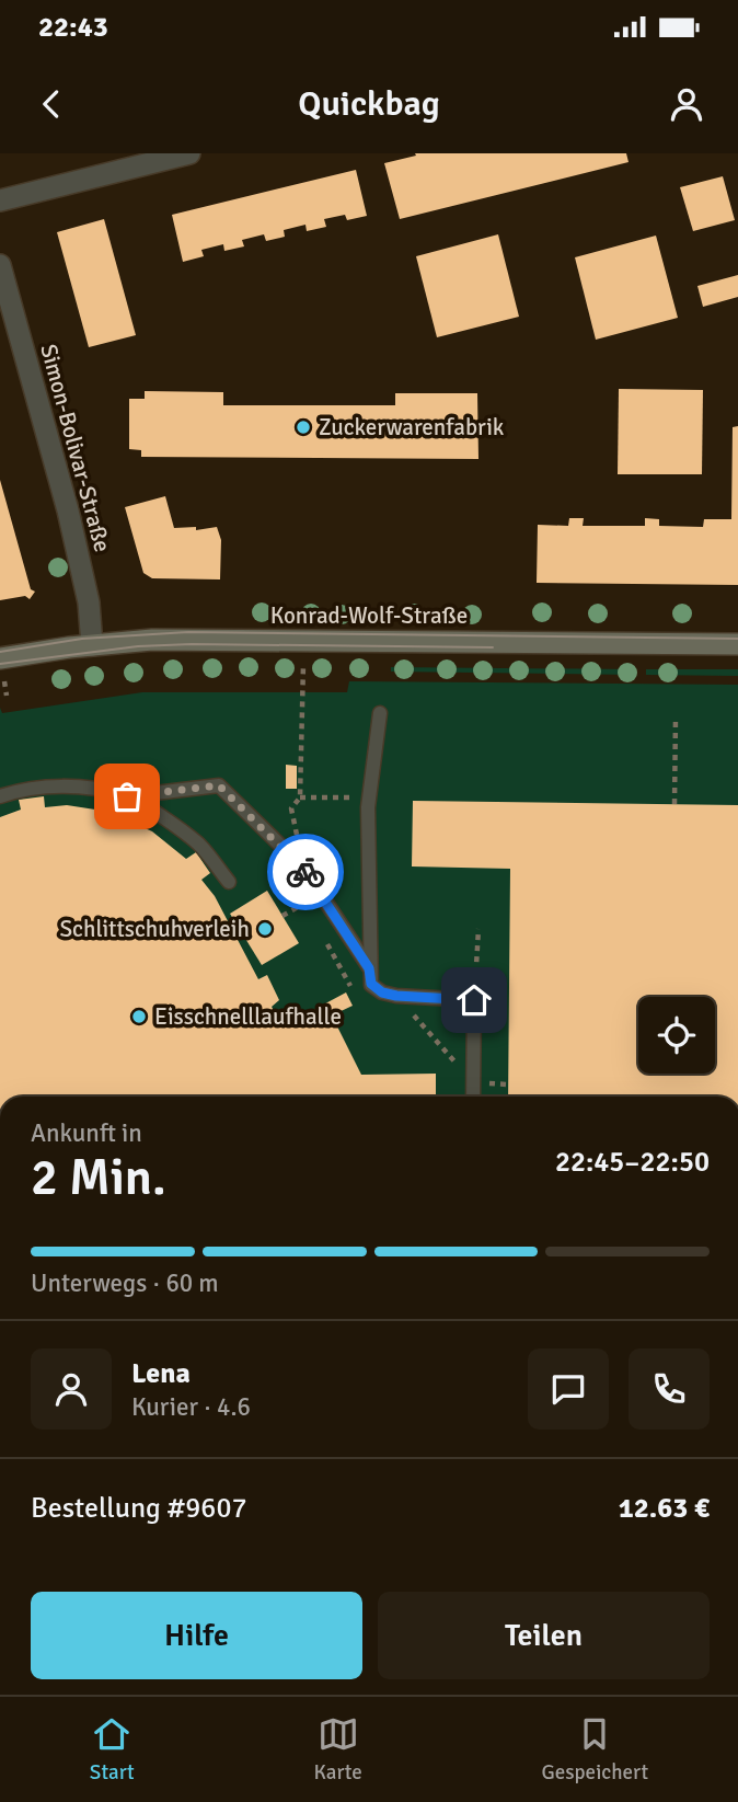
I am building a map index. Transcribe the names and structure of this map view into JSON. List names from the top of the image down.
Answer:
{
  "streets": {
    "main road": ["Konrad-Wolf-Straße"],
    "street": ["Simon-Bolivar-Straße"]
  },
  "crossings": [
    ["Simon-Bolivar-Straße", "Konrad-Wolf-Straße"]
  ],
  "places": ["Zuckerwarenfabrik", "Schlittschuhverleih", "Eisschnelllaufhalle"],
  "page": {
    "status": "22:43",
    "header": "Quickbag",
    "heading": ["2 Min.", "Ankunft in", "22:45–22:50"],
    "panel": [
      "Lena",
      "Kurier · 4.6",
      "Bestellung #9607",
      "12.63 €"
    ],
    "bar": "Unterwegs · 60 m",
    "buttons": ["Hilfe", "Teilen"],
    "tabs": ["Start", "Karte", "Gespeichert"]
  }
}
